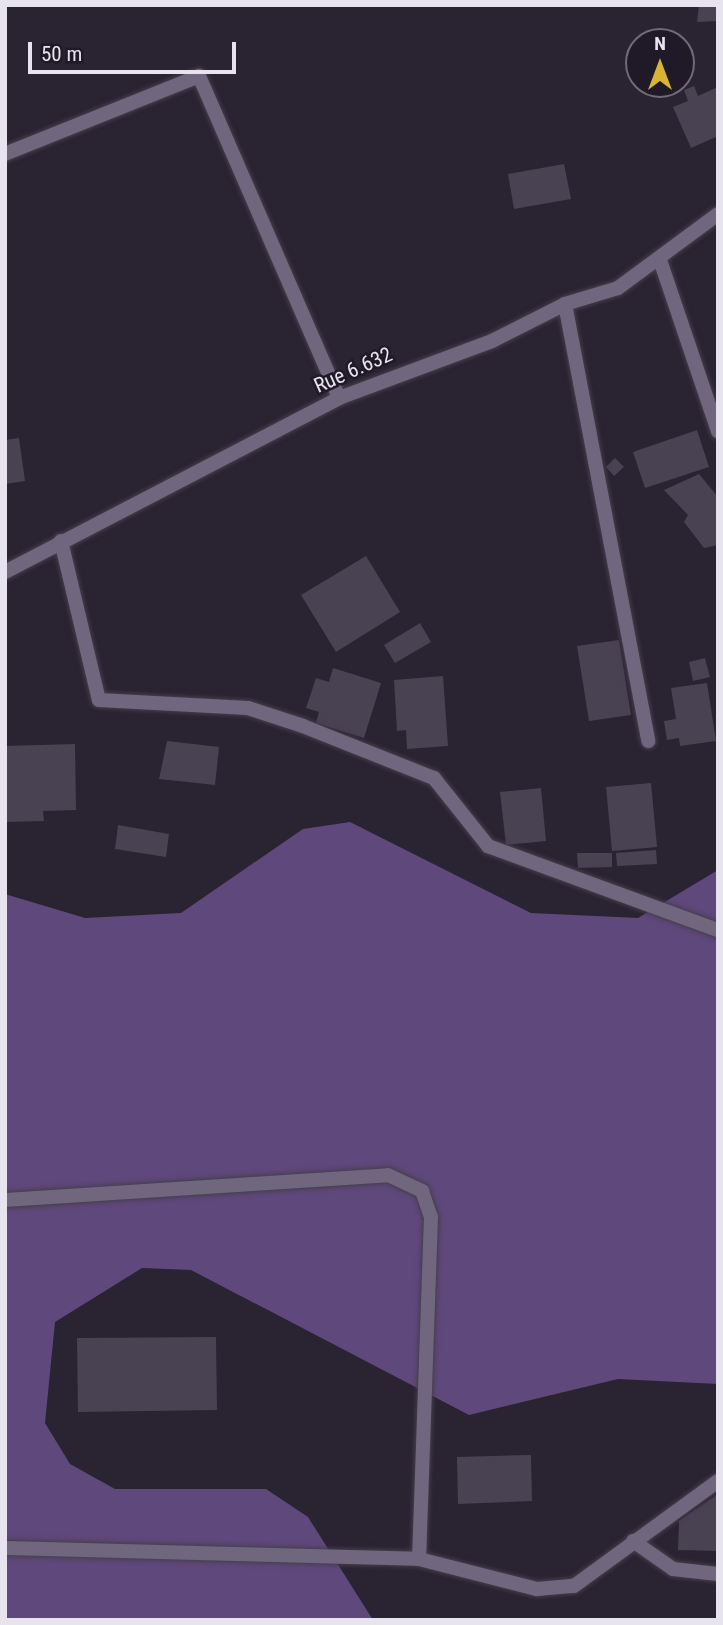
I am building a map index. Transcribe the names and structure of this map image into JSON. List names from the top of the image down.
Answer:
{
  "streets": {
    "street": ["Rue 6.632"]
  },
  "scale_bar": "50 m",
  "north": "top"
}
